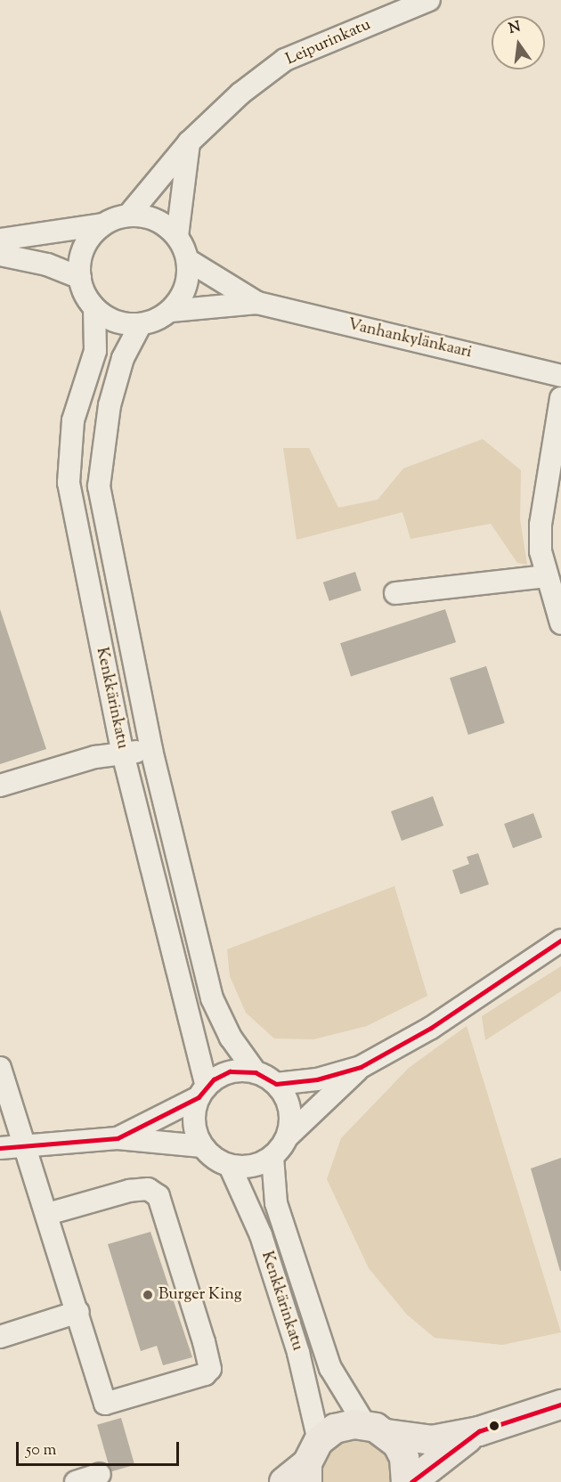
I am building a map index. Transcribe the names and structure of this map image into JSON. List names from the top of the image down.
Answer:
{
  "streets": {
    "street": ["Leipurinkatu", "Vanhankylänkaari", "Kenkkärinkatu"]
  },
  "crossings": [
    ["Leipurinkatu", "Vanhankylänkaari"],
    ["Leipurinkatu", "Kenkkärinkatu"],
    ["Vanhankylänkaari", "Kenkkärinkatu"]
  ],
  "places": ["Burger King"],
  "scale_bar": "50 m",
  "north": "top"
}
